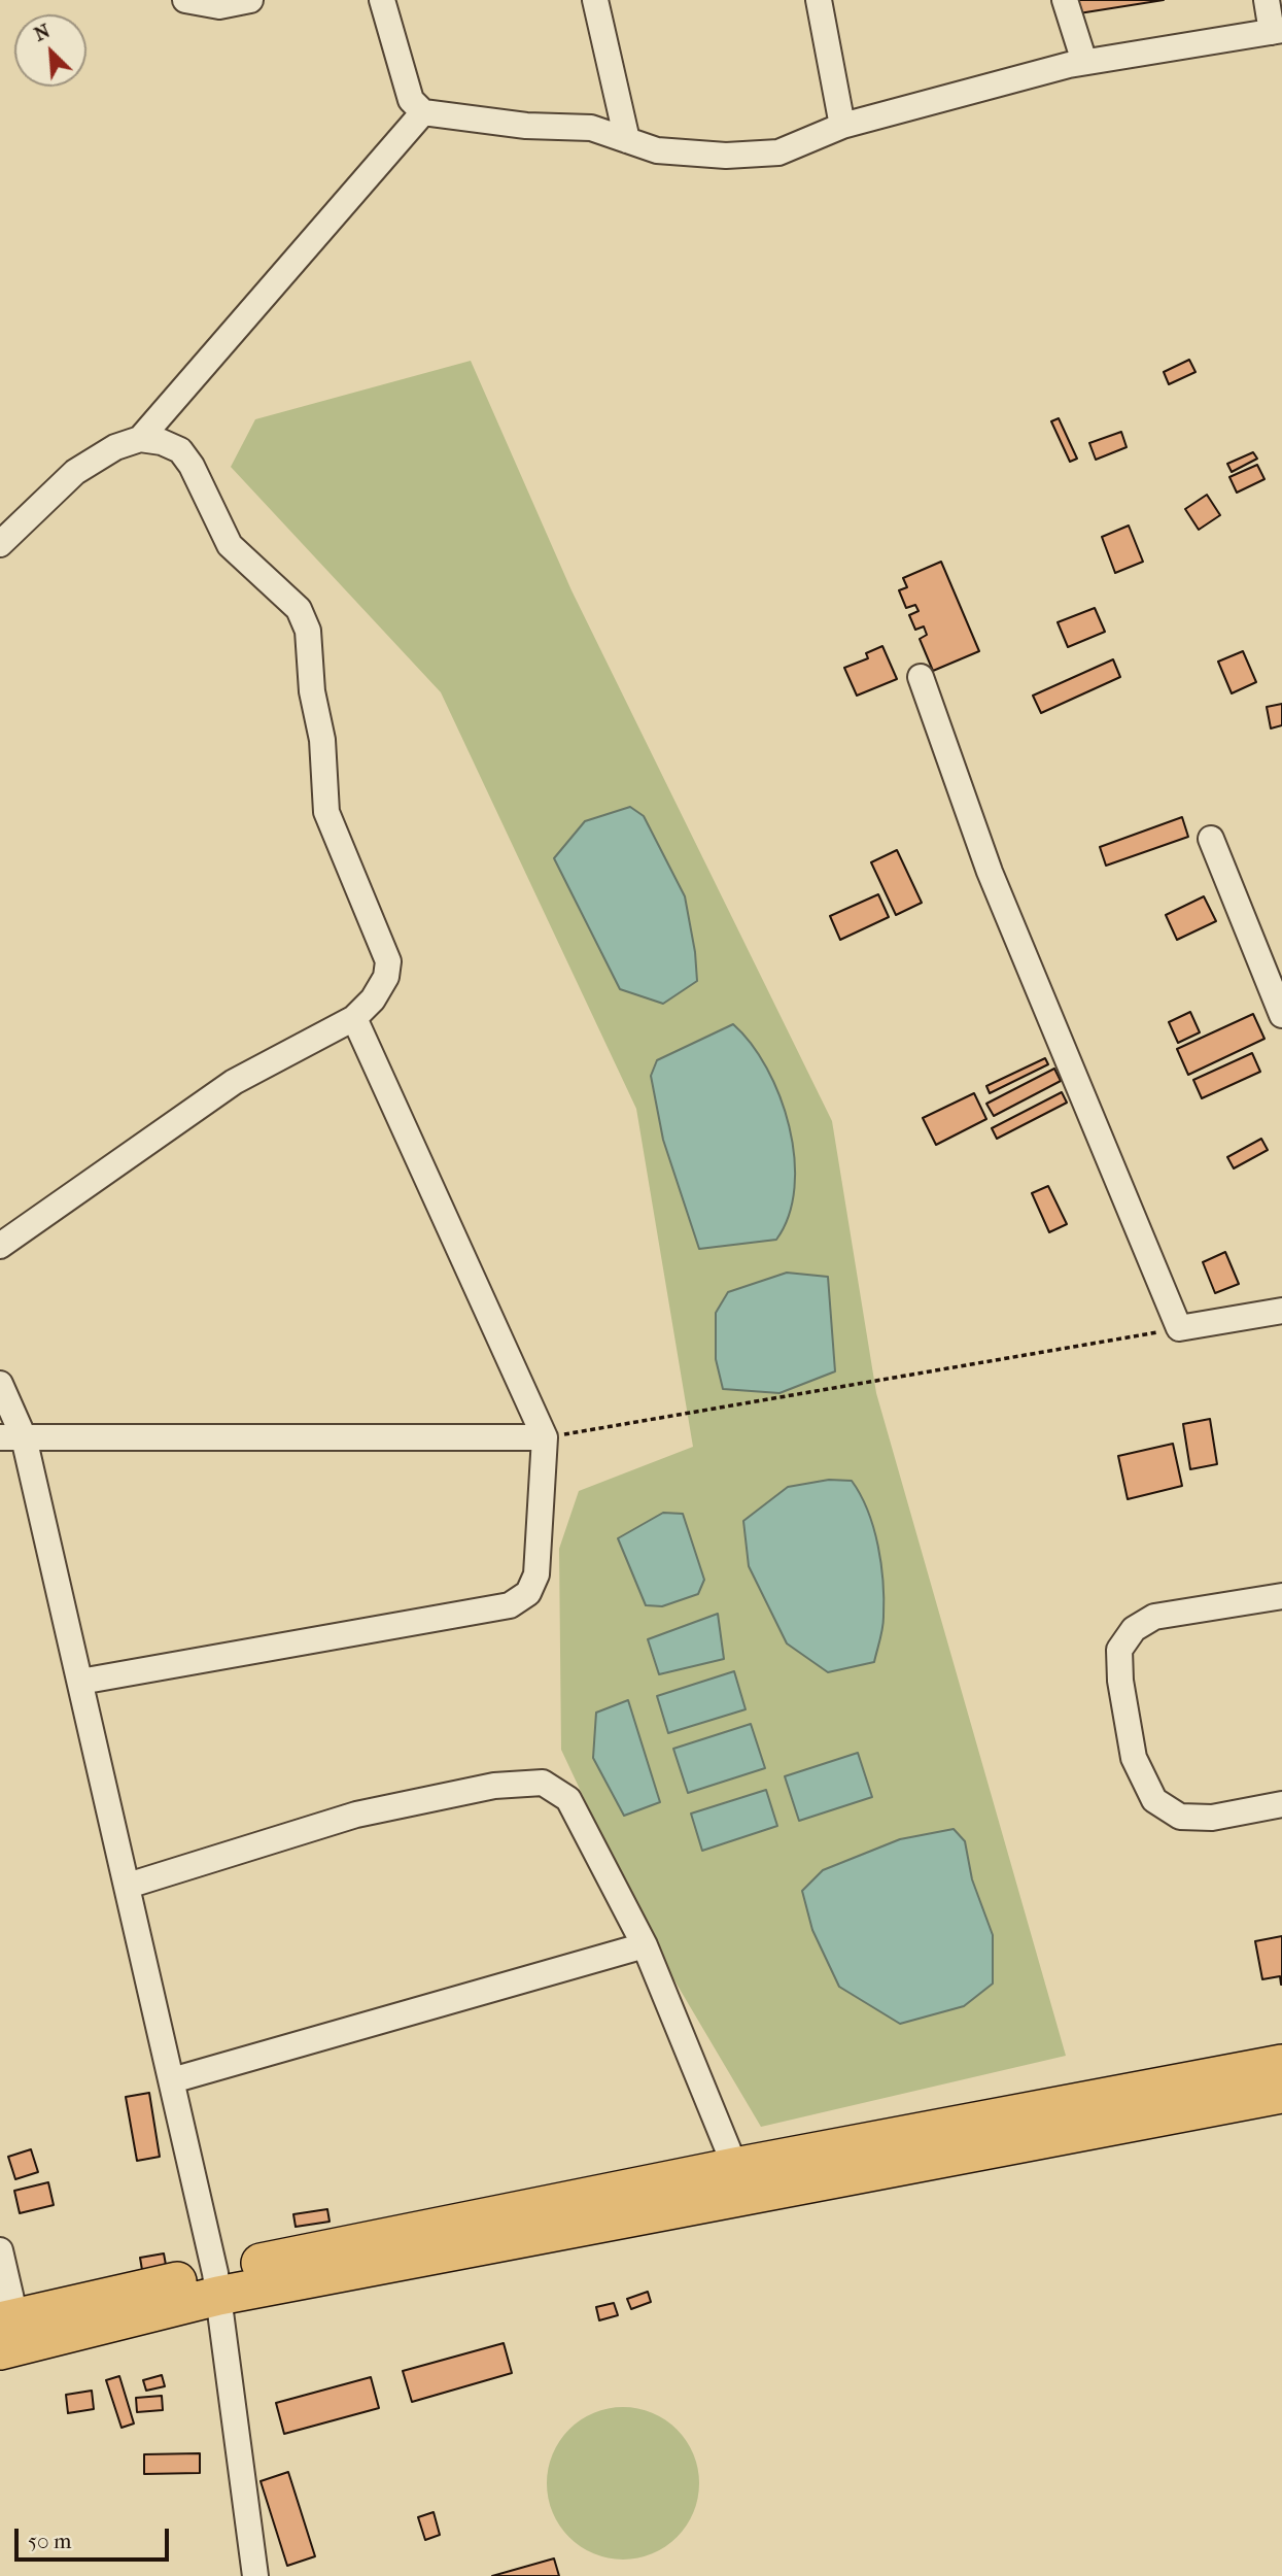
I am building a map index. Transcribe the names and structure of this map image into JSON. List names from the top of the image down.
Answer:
{
  "scale_bar": "50 m",
  "north": "top left"
}
